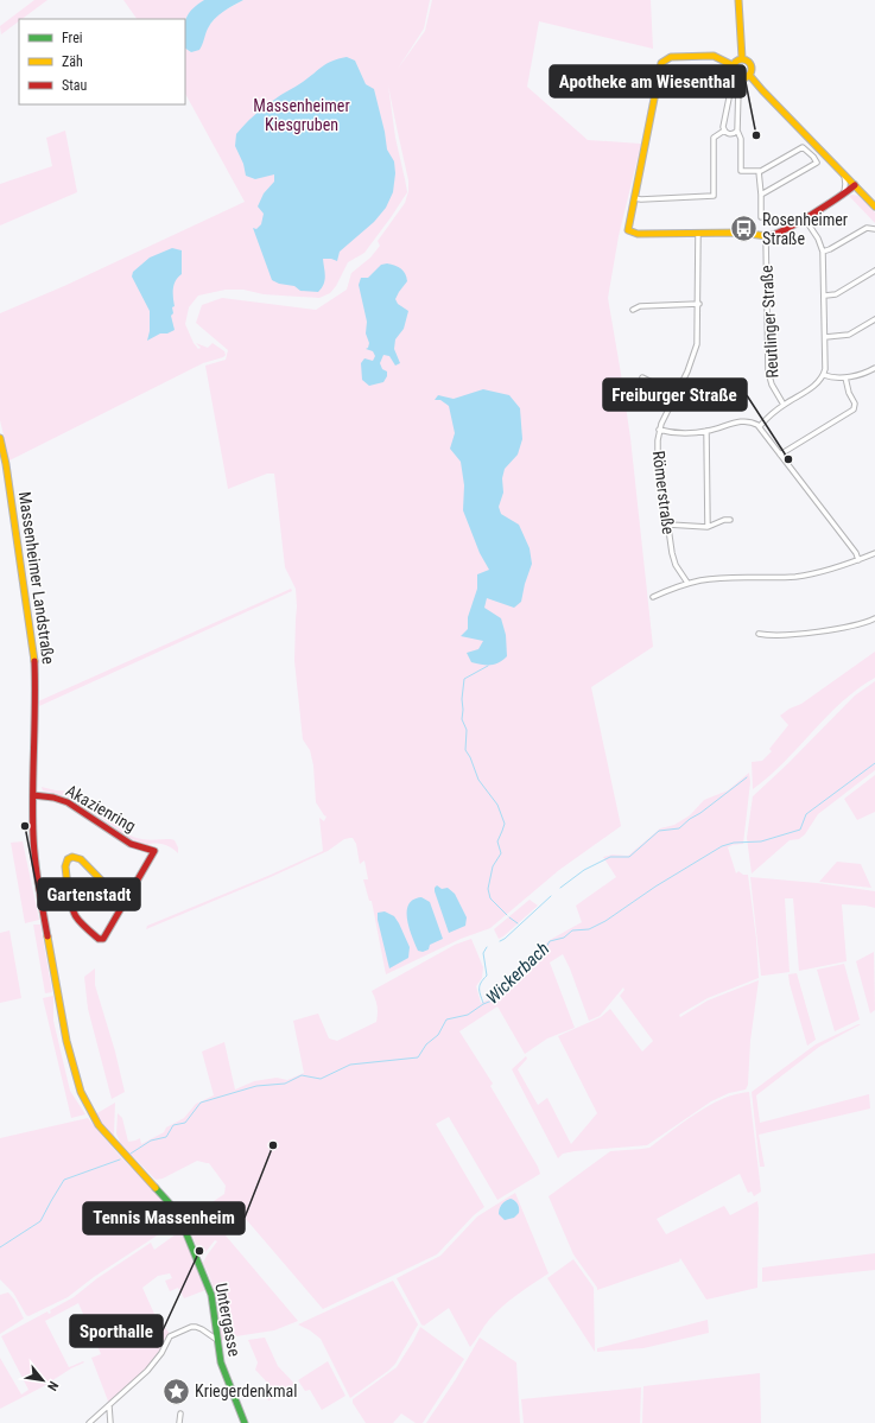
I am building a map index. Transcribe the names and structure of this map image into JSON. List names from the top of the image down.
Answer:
{
  "streets": {
    "street": [
      "Reutlinger Straße",
      "Römerstraße",
      "Massenheimer Landstraße",
      "Akazienring",
      "Untergasse"
    ]
  },
  "crossings": [
    ["Massenheimer Landstraße", "Akazienring"],
    ["Massenheimer Landstraße", "Untergasse"]
  ],
  "water": ["Wickerbach"],
  "parks": ["Massenheimer Kiesgruben"],
  "places": {
    "other": [
      "Apotheke am Wiesenthal",
      "Freiburger Straße",
      "Gartenstadt",
      "Tennis Massenheim",
      "Sporthalle"
    ],
    "bus stop": ["Rosenheimer Straße"],
    "place": ["Kriegerdenkmal"]
  },
  "legend": ["Frei", "Zäh", "Stau"],
  "north": "bottom right"
}
